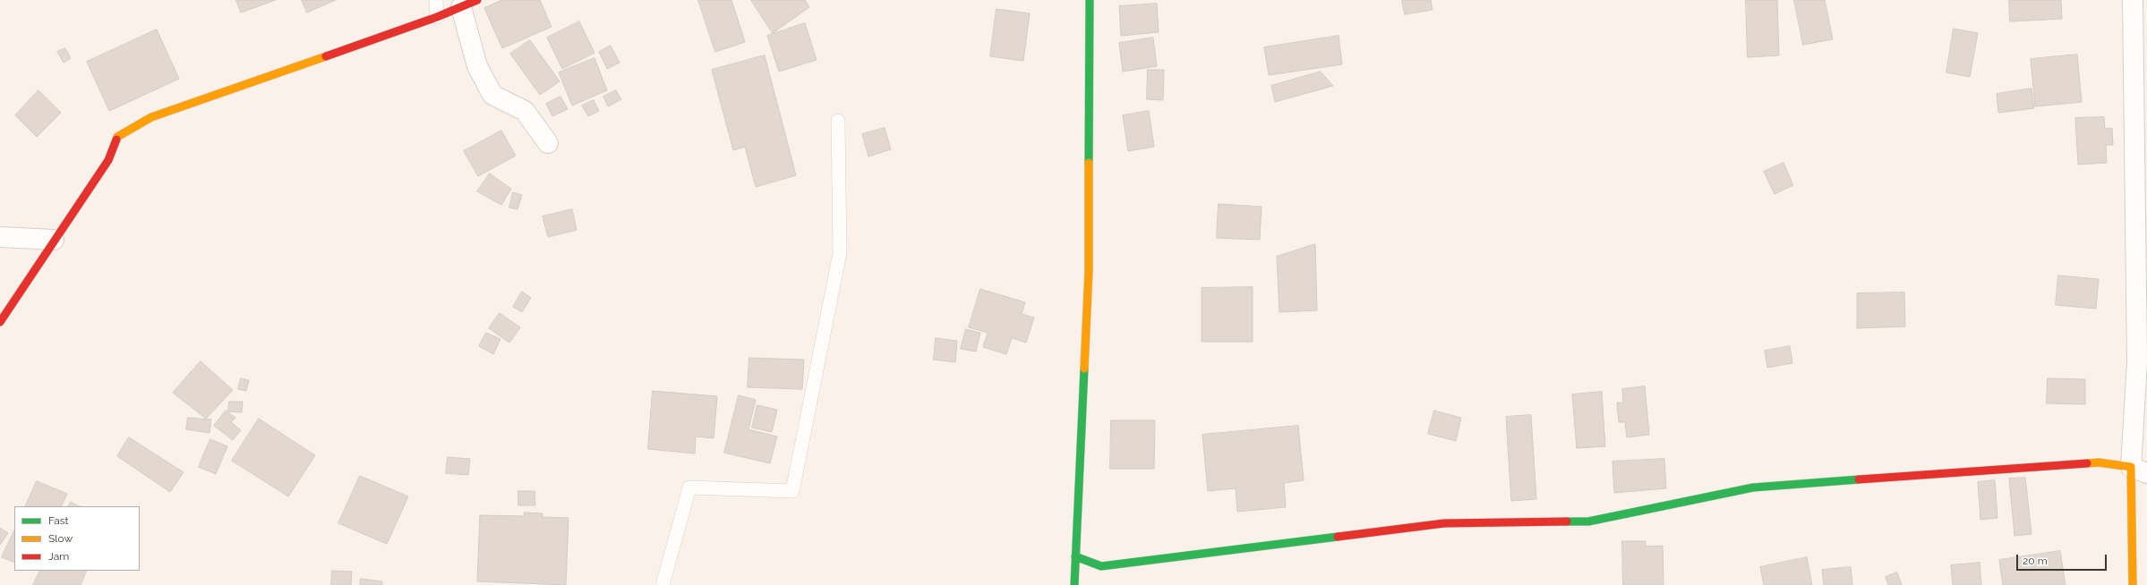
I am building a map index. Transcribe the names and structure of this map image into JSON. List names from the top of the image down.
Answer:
{
  "legend": ["Fast", "Slow", "Jam"],
  "scale_bar": "20 m"
}
